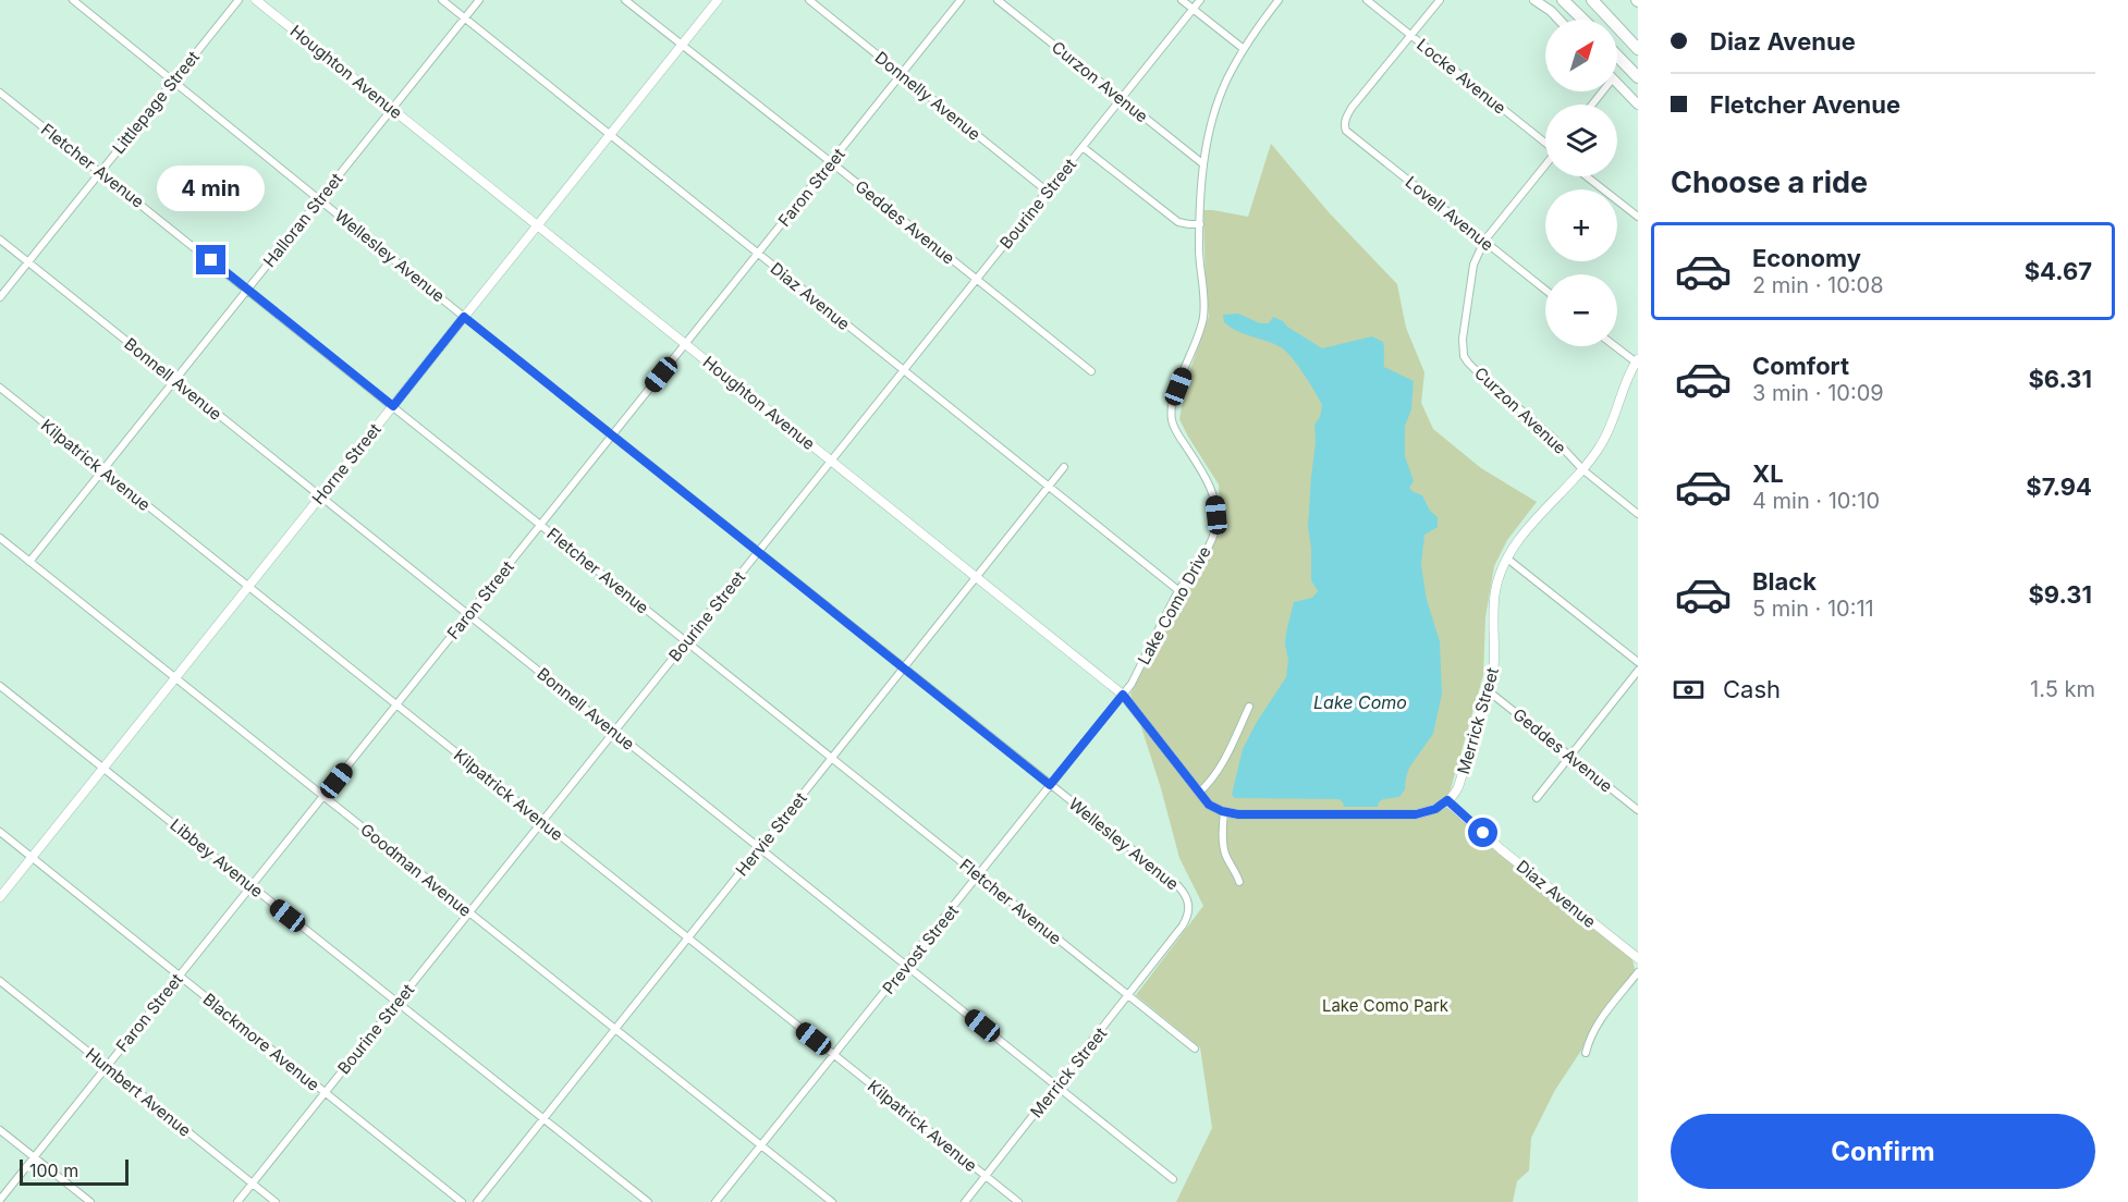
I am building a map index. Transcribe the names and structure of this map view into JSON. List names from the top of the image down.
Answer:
{
  "streets": {
    "street": [
      "Houghton Avenue",
      "Locke Avenue",
      "Curzon Avenue",
      "Donnelly Avenue",
      "Littlepage Street",
      "Fletcher Avenue",
      "Faron Street",
      "Bourine Street",
      "Lovell Avenue",
      "Halloran Street",
      "Geddes Avenue",
      "Wellesley Avenue",
      "Diaz Avenue",
      "Bonnell Avenue",
      "Horne Street",
      "Kilpatrick Avenue",
      "Lake Como Drive",
      "Merrick Street",
      "Hervie Street",
      "Libbey Avenue",
      "Goodman Avenue",
      "Prevost Street",
      "Blackmore Avenue",
      "Humbert Avenue"
    ]
  },
  "crossings": [
    ["Houghton Avenue", "Faron Street"],
    ["Houghton Avenue", "Bourine Street"],
    ["Houghton Avenue", "Halloran Street"],
    ["Houghton Avenue", "Diaz Avenue"],
    ["Houghton Avenue", "Horne Street"],
    ["Houghton Avenue", "Lake Como Drive"],
    ["Houghton Avenue", "Merrick Street"],
    ["Houghton Avenue", "Hervie Street"],
    ["Houghton Avenue", "Prevost Street"],
    ["Locke Avenue", "Lovell Avenue"],
    ["Curzon Avenue", "Bourine Street"],
    ["Curzon Avenue", "Lovell Avenue"],
    ["Curzon Avenue", "Lake Como Drive"],
    ["Curzon Avenue", "Merrick Street"],
    ["Donnelly Avenue", "Faron Street"],
    ["Donnelly Avenue", "Bourine Street"],
    ["Littlepage Street", "Fletcher Avenue"],
    ["Littlepage Street", "Wellesley Avenue"],
    ["Littlepage Street", "Bonnell Avenue"],
    ["Fletcher Avenue", "Faron Street"],
    ["Fletcher Avenue", "Bourine Street"],
    ["Fletcher Avenue", "Halloran Street"],
    ["Fletcher Avenue", "Horne Street"],
    ["Fletcher Avenue", "Merrick Street"],
    ["Fletcher Avenue", "Hervie Street"],
    ["Fletcher Avenue", "Prevost Street"],
    ["Faron Street", "Geddes Avenue"],
    ["Faron Street", "Wellesley Avenue"],
    ["Faron Street", "Diaz Avenue"],
    ["Faron Street", "Bonnell Avenue"],
    ["Faron Street", "Kilpatrick Avenue"],
    ["Faron Street", "Libbey Avenue"],
    ["Faron Street", "Goodman Avenue"],
    ["Faron Street", "Blackmore Avenue"],
    ["Faron Street", "Humbert Avenue"],
    ["Bourine Street", "Geddes Avenue"],
    ["Bourine Street", "Wellesley Avenue"],
    ["Bourine Street", "Diaz Avenue"],
    ["Bourine Street", "Bonnell Avenue"],
    ["Bourine Street", "Kilpatrick Avenue"],
    ["Bourine Street", "Libbey Avenue"],
    ["Bourine Street", "Goodman Avenue"],
    ["Bourine Street", "Blackmore Avenue"],
    ["Bourine Street", "Humbert Avenue"],
    ["Halloran Street", "Wellesley Avenue"],
    ["Halloran Street", "Diaz Avenue"],
    ["Halloran Street", "Bonnell Avenue"],
    ["Halloran Street", "Kilpatrick Avenue"],
    ["Halloran Street", "Goodman Avenue"],
    ["Geddes Avenue", "Horne Street"],
    ["Geddes Avenue", "Merrick Street"],
    ["Wellesley Avenue", "Horne Street"],
    ["Wellesley Avenue", "Merrick Street"],
    ["Wellesley Avenue", "Hervie Street"],
    ["Wellesley Avenue", "Prevost Street"],
    ["Diaz Avenue", "Horne Street"],
    ["Diaz Avenue", "Lake Como Drive"],
    ["Diaz Avenue", "Merrick Street"],
    ["Diaz Avenue", "Hervie Street"],
    ["Bonnell Avenue", "Horne Street"],
    ["Bonnell Avenue", "Merrick Street"],
    ["Bonnell Avenue", "Hervie Street"],
    ["Bonnell Avenue", "Prevost Street"],
    ["Horne Street", "Kilpatrick Avenue"],
    ["Horne Street", "Libbey Avenue"],
    ["Horne Street", "Goodman Avenue"],
    ["Horne Street", "Blackmore Avenue"],
    ["Kilpatrick Avenue", "Merrick Street"],
    ["Kilpatrick Avenue", "Hervie Street"],
    ["Kilpatrick Avenue", "Prevost Street"],
    ["Lake Como Drive", "Prevost Street"],
    ["Hervie Street", "Libbey Avenue"],
    ["Hervie Street", "Goodman Avenue"],
    ["Goodman Avenue", "Prevost Street"]
  ],
  "water": ["Lake Como"],
  "parks": ["Lake Como Park"],
  "scale_bar": "100 m",
  "north": "top right",
  "page": {
    "banner": ["Diaz Avenue", "Fletcher Avenue"],
    "map_buttons": ["+", "−"],
    "heading": "Choose a ride",
    "bubble": "4 min",
    "list": [
      {
        "name": "Economy",
        "note": "2 min · 10:08",
        "value": "$4.67"
      },
      {
        "name": "Comfort",
        "note": "3 min · 10:09",
        "value": "$6.31"
      },
      {
        "name": "XL",
        "note": "4 min · 10:10",
        "value": "$7.94"
      },
      {
        "name": "Black",
        "note": "5 min · 10:11",
        "value": "$9.31"
      }
    ],
    "pay": ["Cash", "1.5 km"],
    "buttons": "Confirm",
    "scale": "100 m"
  }
}
